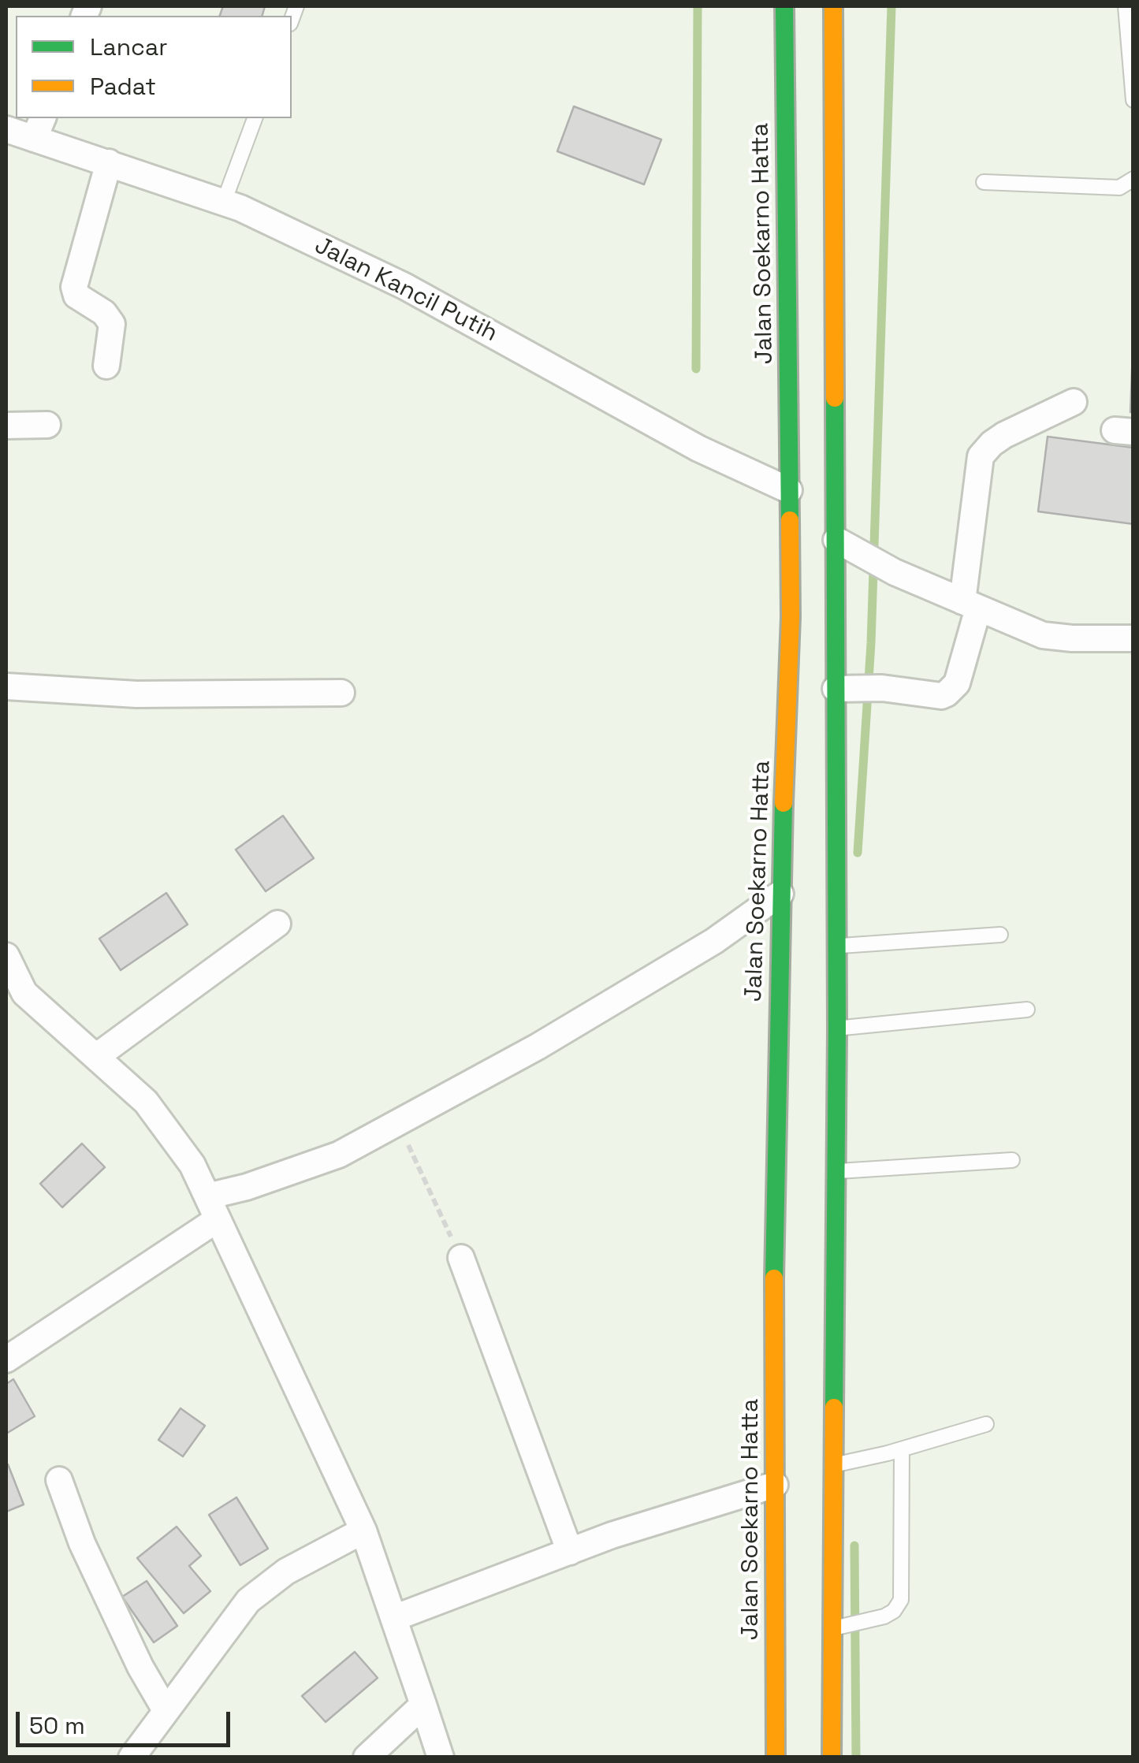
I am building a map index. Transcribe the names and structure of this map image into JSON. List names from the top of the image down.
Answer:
{
  "streets": {
    "highway": ["Jalan Soekarno Hatta"],
    "street": ["Jalan Kancil Putih"]
  },
  "crossings": [
    ["Jalan Soekarno Hatta", "Jalan Kancil Putih"]
  ],
  "legend": ["Lancar", "Padat"],
  "scale_bar": "50 m"
}
